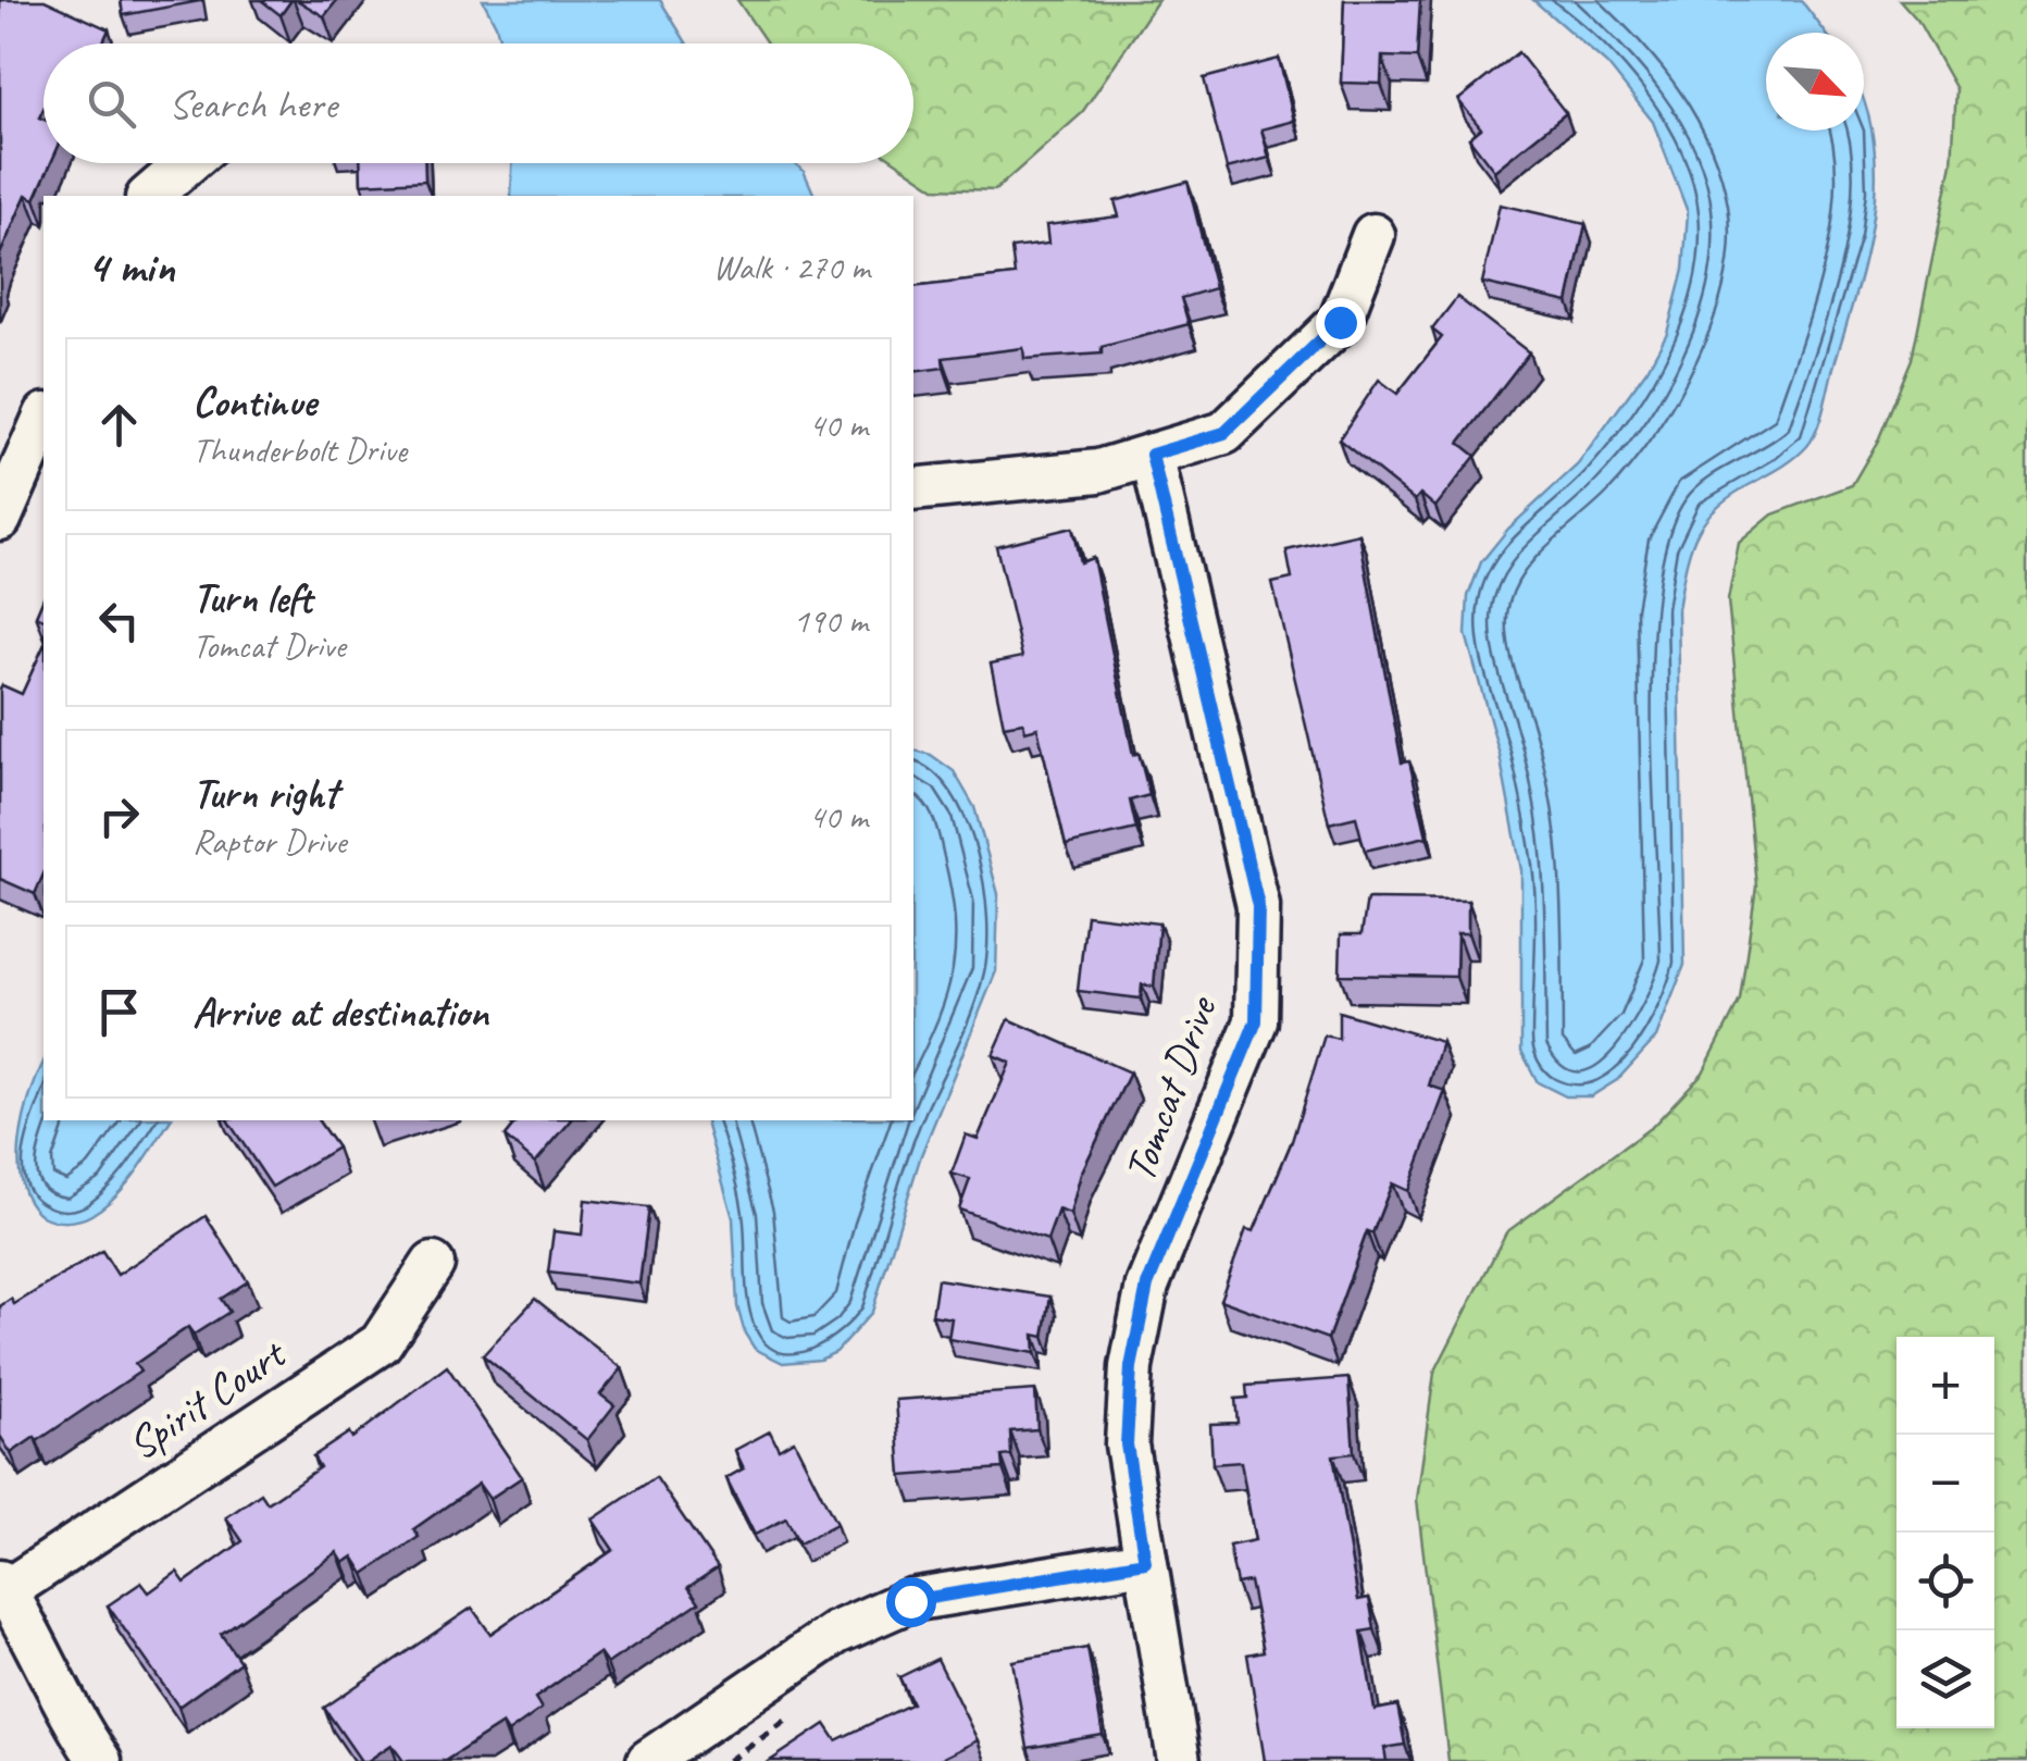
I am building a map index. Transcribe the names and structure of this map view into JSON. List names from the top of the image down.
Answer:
{
  "streets": {
    "street": ["Tomcat Drive", "Spirit Court"]
  },
  "north": "bottom right",
  "page": {
    "search": "Search here",
    "heading": ["4 min", "Walk · 270 m"],
    "list": [
      ["Continue", "Thunderbolt Drive", "40 m"],
      ["Turn left", "Tomcat Drive", "190 m"],
      ["Turn right", "Raptor Drive", "40 m"],
      "Arrive at destination"
    ],
    "map_buttons": ["+", "−"]
  }
}
